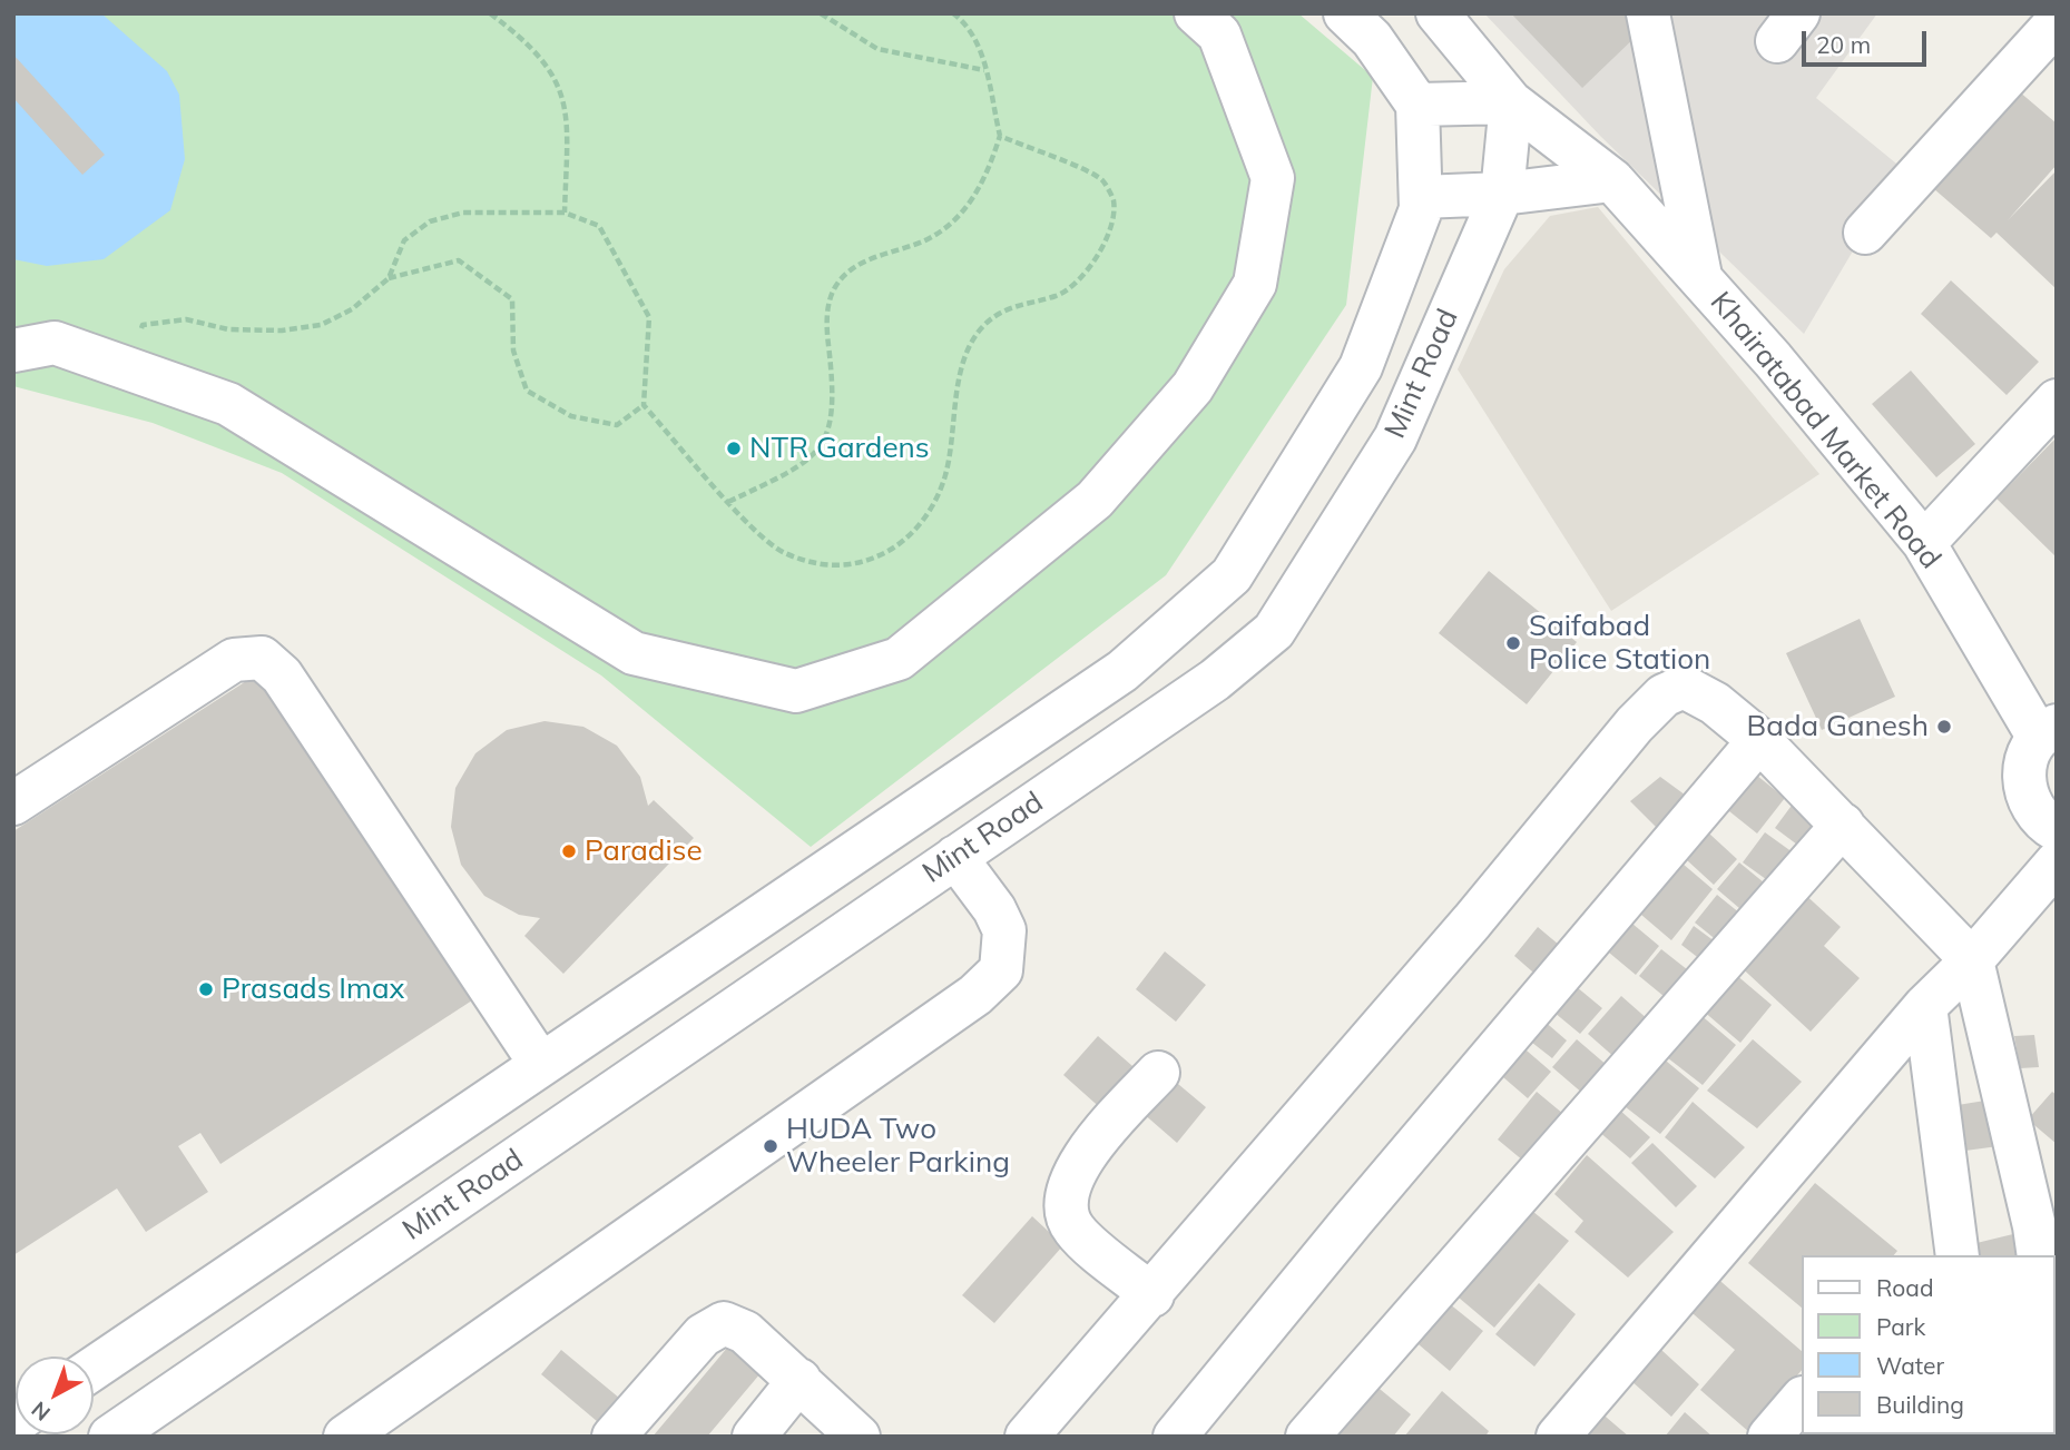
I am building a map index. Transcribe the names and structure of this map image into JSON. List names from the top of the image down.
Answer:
{
  "streets": {
    "street": ["Mint Road", "Khairatabad Market Road"]
  },
  "crossings": [
    ["Mint Road", "Khairatabad Market Road"]
  ],
  "places": [
    "NTR Gardens",
    "Saifabad Police Station",
    "Bada Ganesh",
    "Paradise",
    "Prasads Imax",
    "HUDA Two Wheeler Parking"
  ],
  "legend": [
    "Road",
    "Park",
    "Water",
    "Building"
  ],
  "scale_bar": "20 m",
  "north": "bottom left"
}
